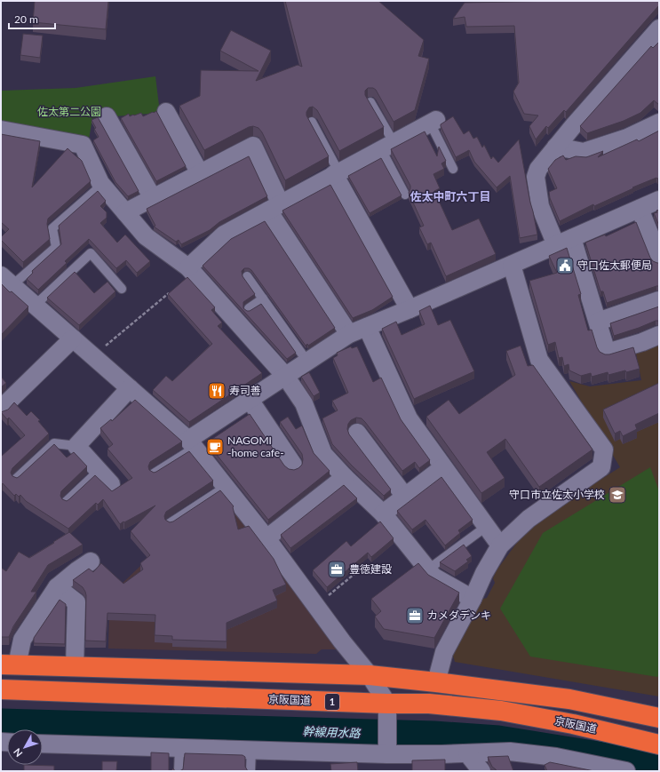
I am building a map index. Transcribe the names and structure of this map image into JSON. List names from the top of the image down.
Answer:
{
  "streets": {
    "highway": ["京阪国道", "1"]
  },
  "districts": ["佐太中町六丁目"],
  "water": ["幹線用水路"],
  "parks": ["佐太第二公園"],
  "places": {
    "public building": ["守口佐太郵便局"],
    "restaurant": ["寿司善"],
    "cafe": ["NAGOMI -home cafe-"],
    "school or university": ["守口市立佐太小学校"],
    "office": ["豊徳建設", "カメダデンキ"]
  },
  "scale_bar": "20 m",
  "north": "bottom left"
}
